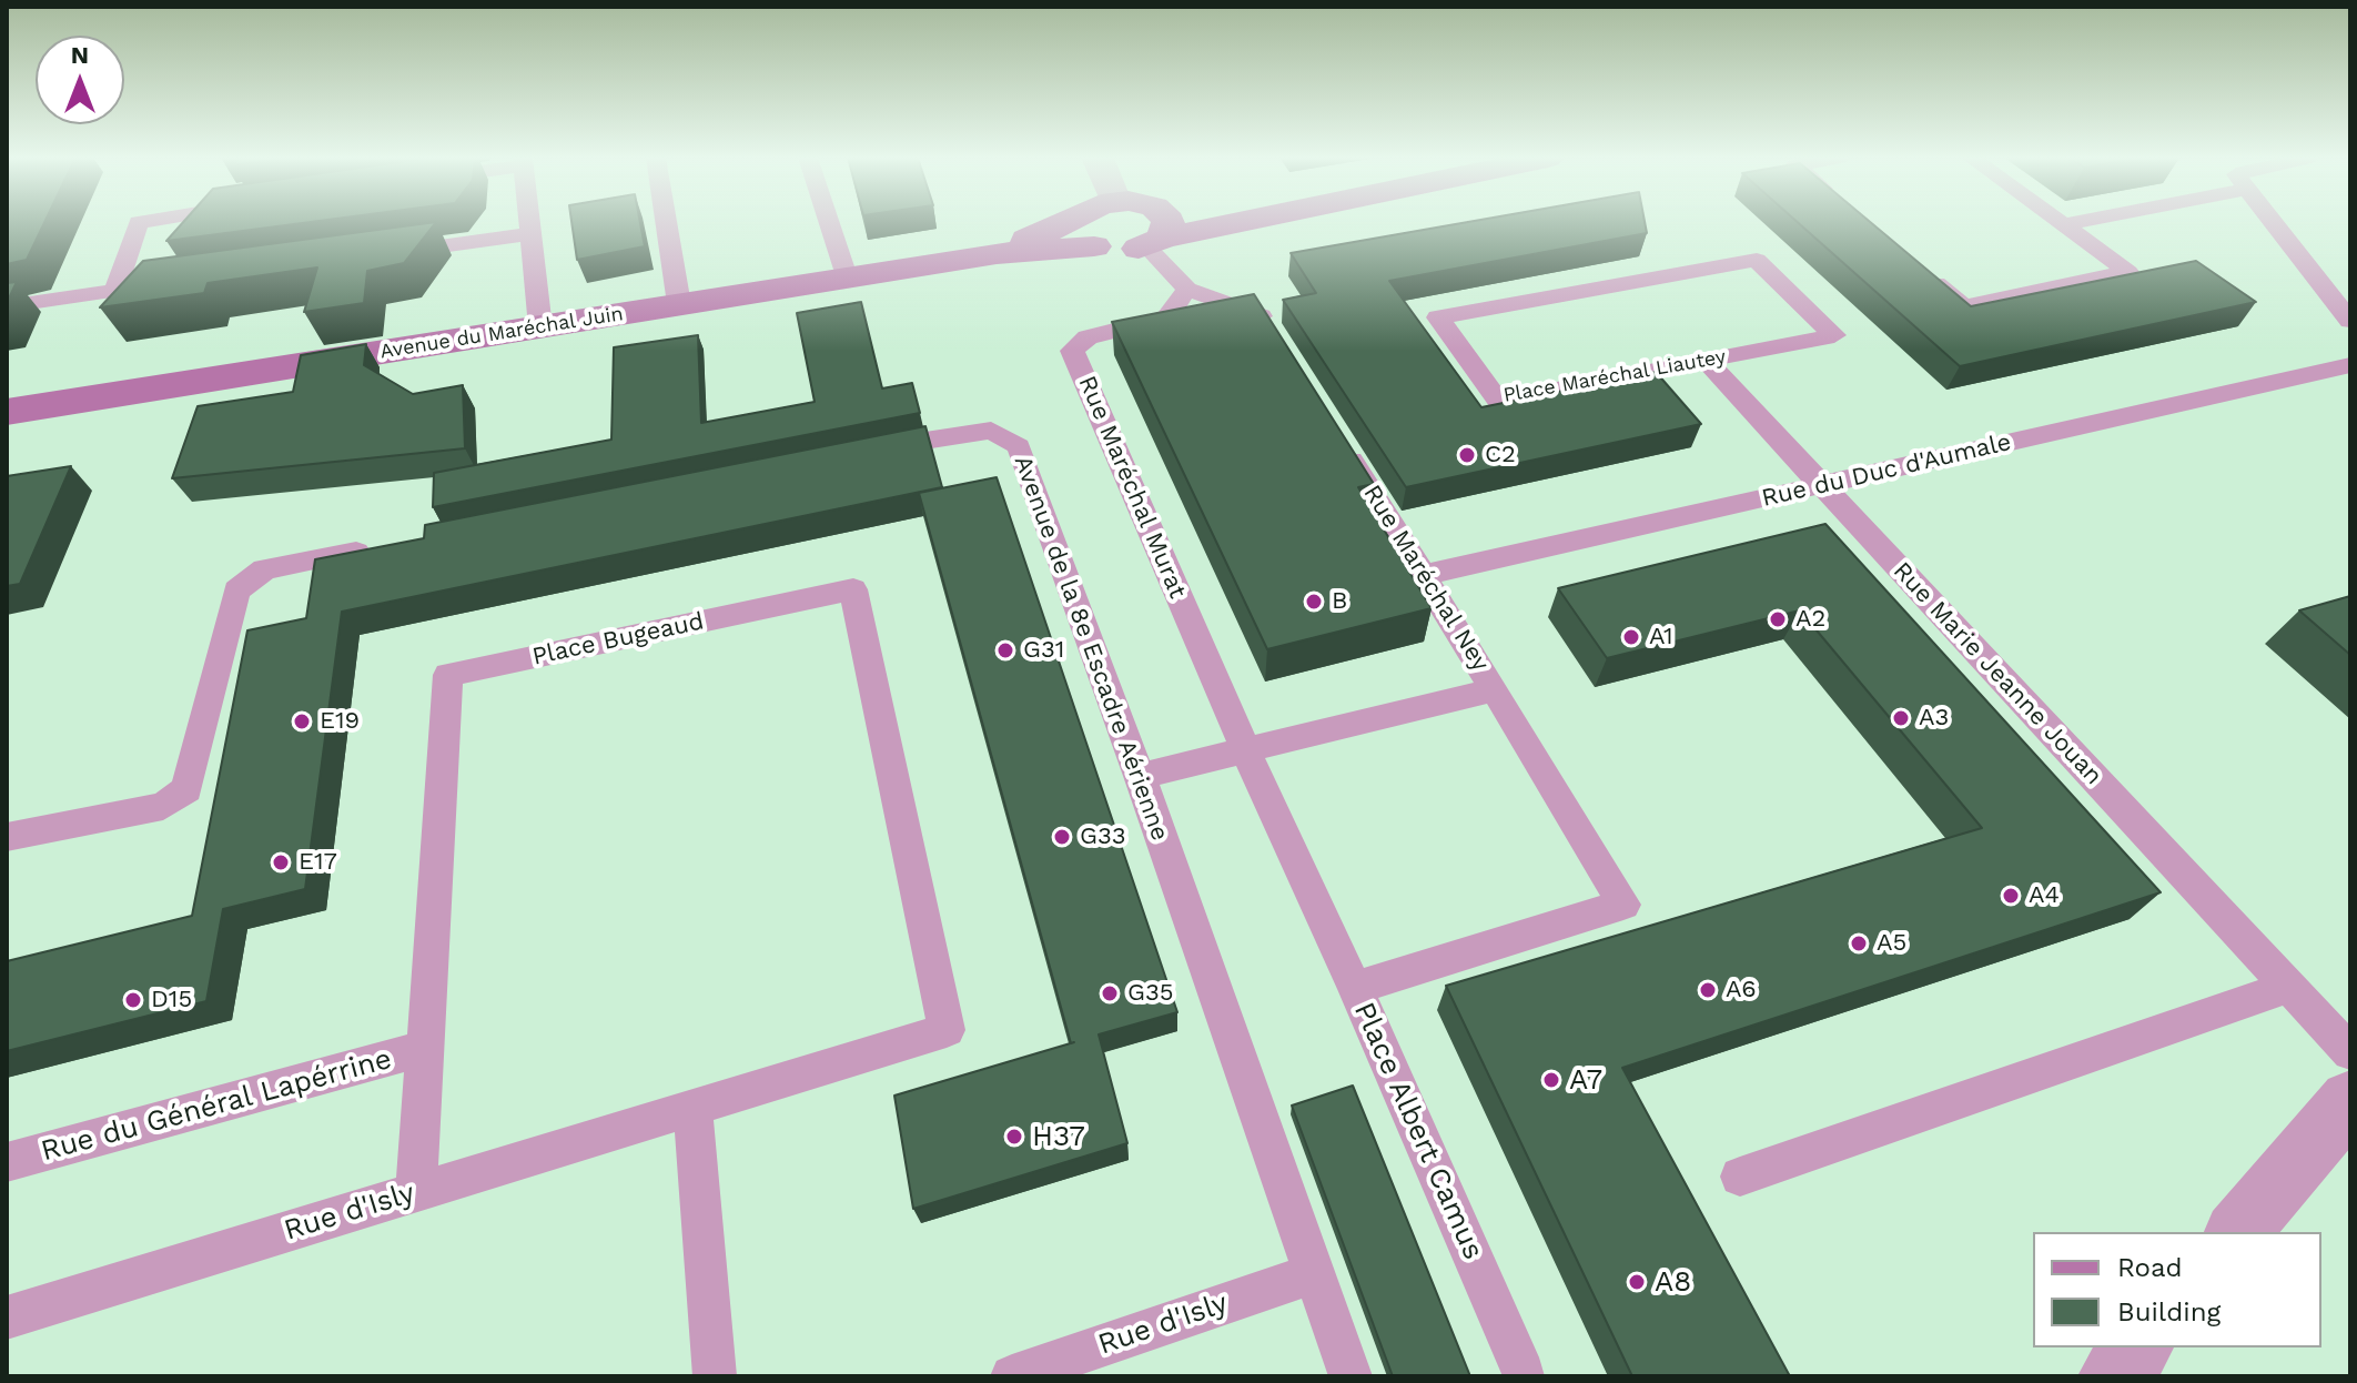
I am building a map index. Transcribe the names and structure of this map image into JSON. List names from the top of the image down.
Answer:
{
  "streets": {
    "main road": ["Avenue du Maréchal Juin"],
    "lane": [
      "Place Maréchal Liautey",
      "Rue du Duc d'Aumale",
      "Rue Maréchal Murat",
      "Rue Maréchal Ney",
      "Place Bugeaud",
      "Avenue de la 8e Escadre Aérienne",
      "Rue Marie Jeanne Jouan",
      "Rue du Général Lapérrine",
      "Place Albert Camus",
      "Rue d'Isly"
    ]
  },
  "crossings": [
    ["Place Maréchal Liautey", "Rue Marie Jeanne Jouan"],
    ["Rue du Duc d'Aumale", "Rue Maréchal Ney"],
    ["Rue du Duc d'Aumale", "Rue Marie Jeanne Jouan"],
    ["Rue Maréchal Murat", "Rue Maréchal Ney"],
    ["Rue Maréchal Ney", "Avenue de la 8e Escadre Aérienne"],
    ["Rue Maréchal Ney", "Place Albert Camus"],
    ["Place Bugeaud", "Rue du Général Lapérrine"],
    ["Place Bugeaud", "Rue d'Isly"],
    ["Avenue de la 8e Escadre Aérienne", "Rue d'Isly"]
  ],
  "places": [
    "C2",
    "B",
    "A2",
    "A1",
    "G31",
    "A3",
    "E19",
    "G33",
    "E17",
    "A4",
    "A5",
    "A6",
    "G35",
    "D15",
    "A7",
    "H37",
    "A8"
  ],
  "legend": ["Road", "Building"],
  "north": "top"
}
